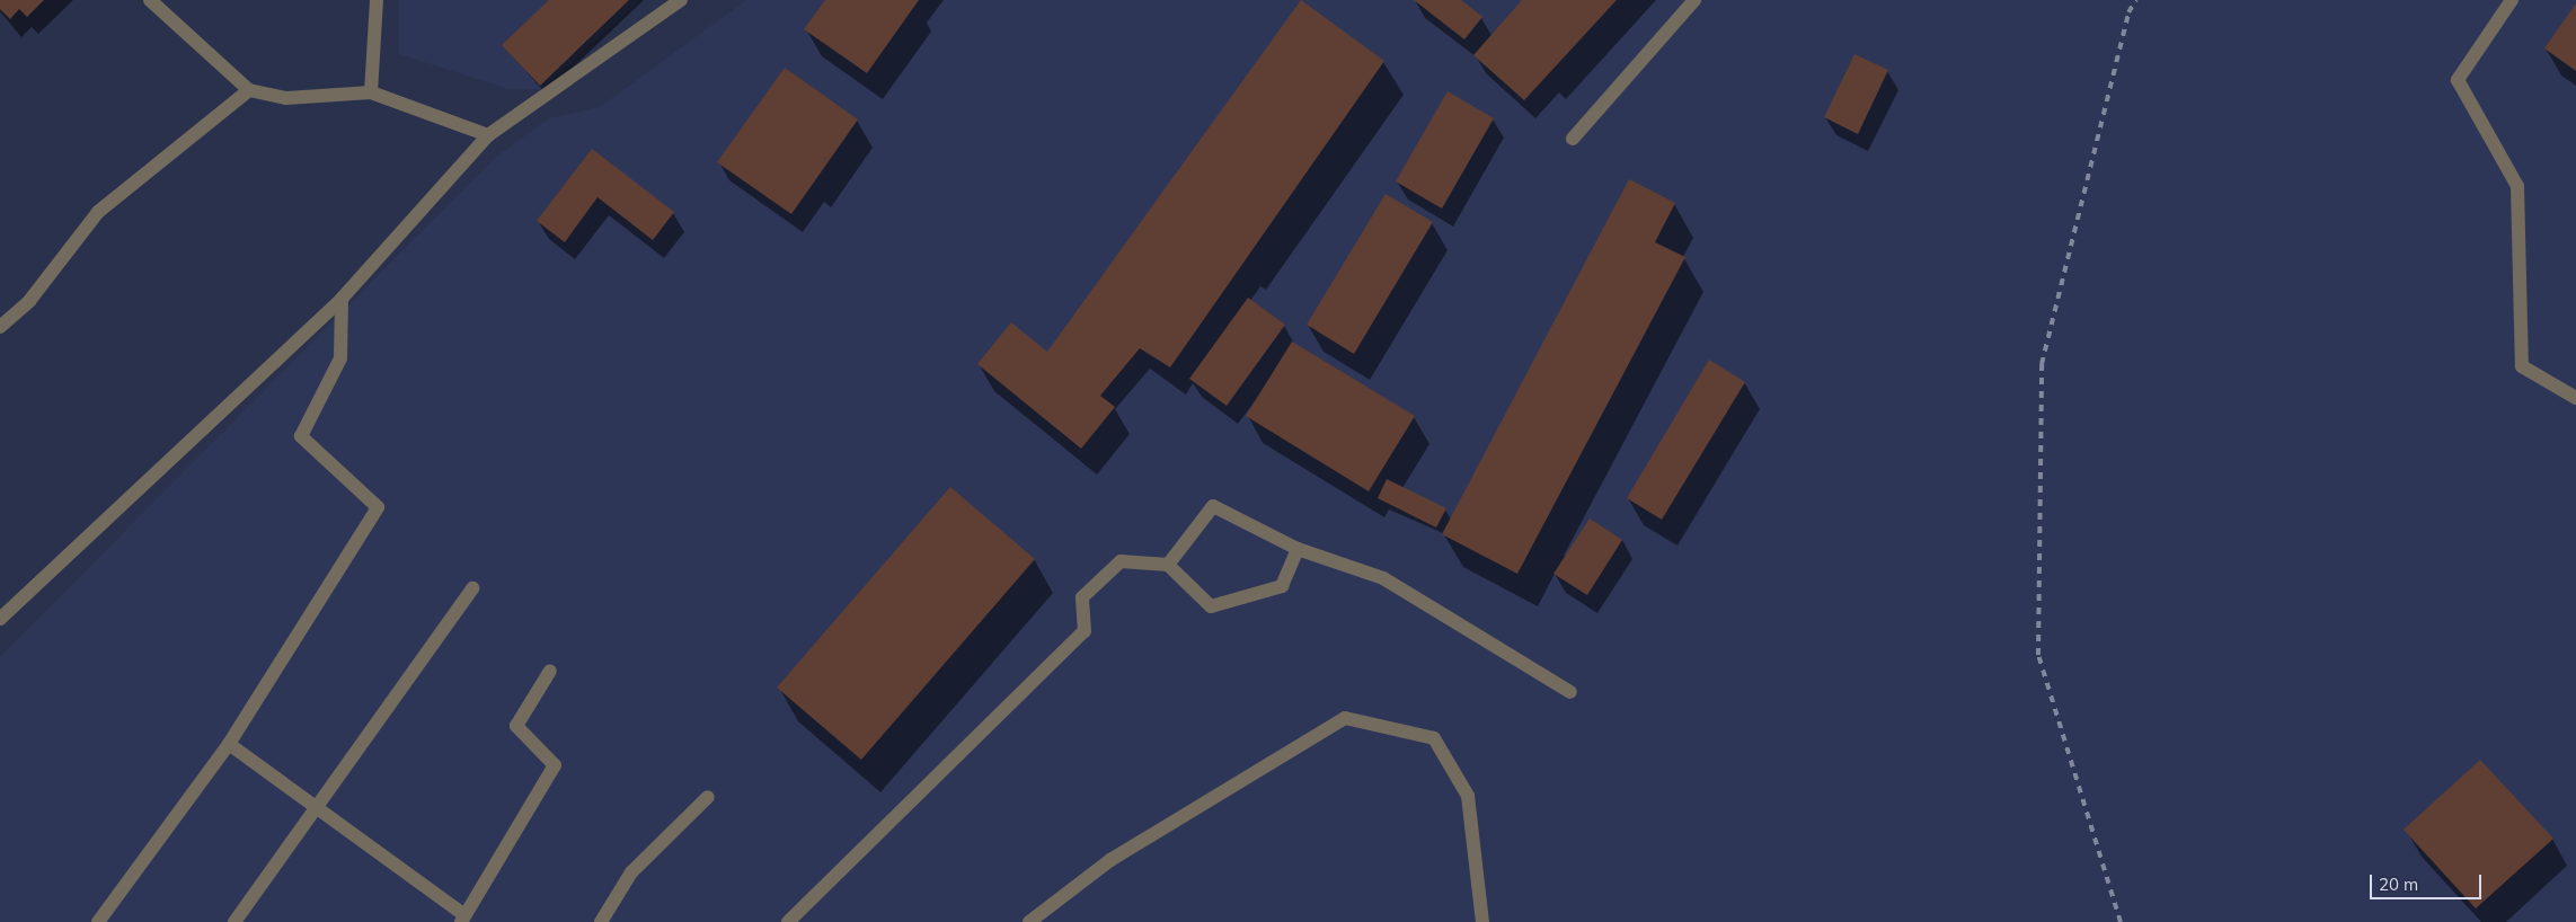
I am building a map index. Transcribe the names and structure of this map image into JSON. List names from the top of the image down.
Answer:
{
  "scale_bar": "20 m"
}
